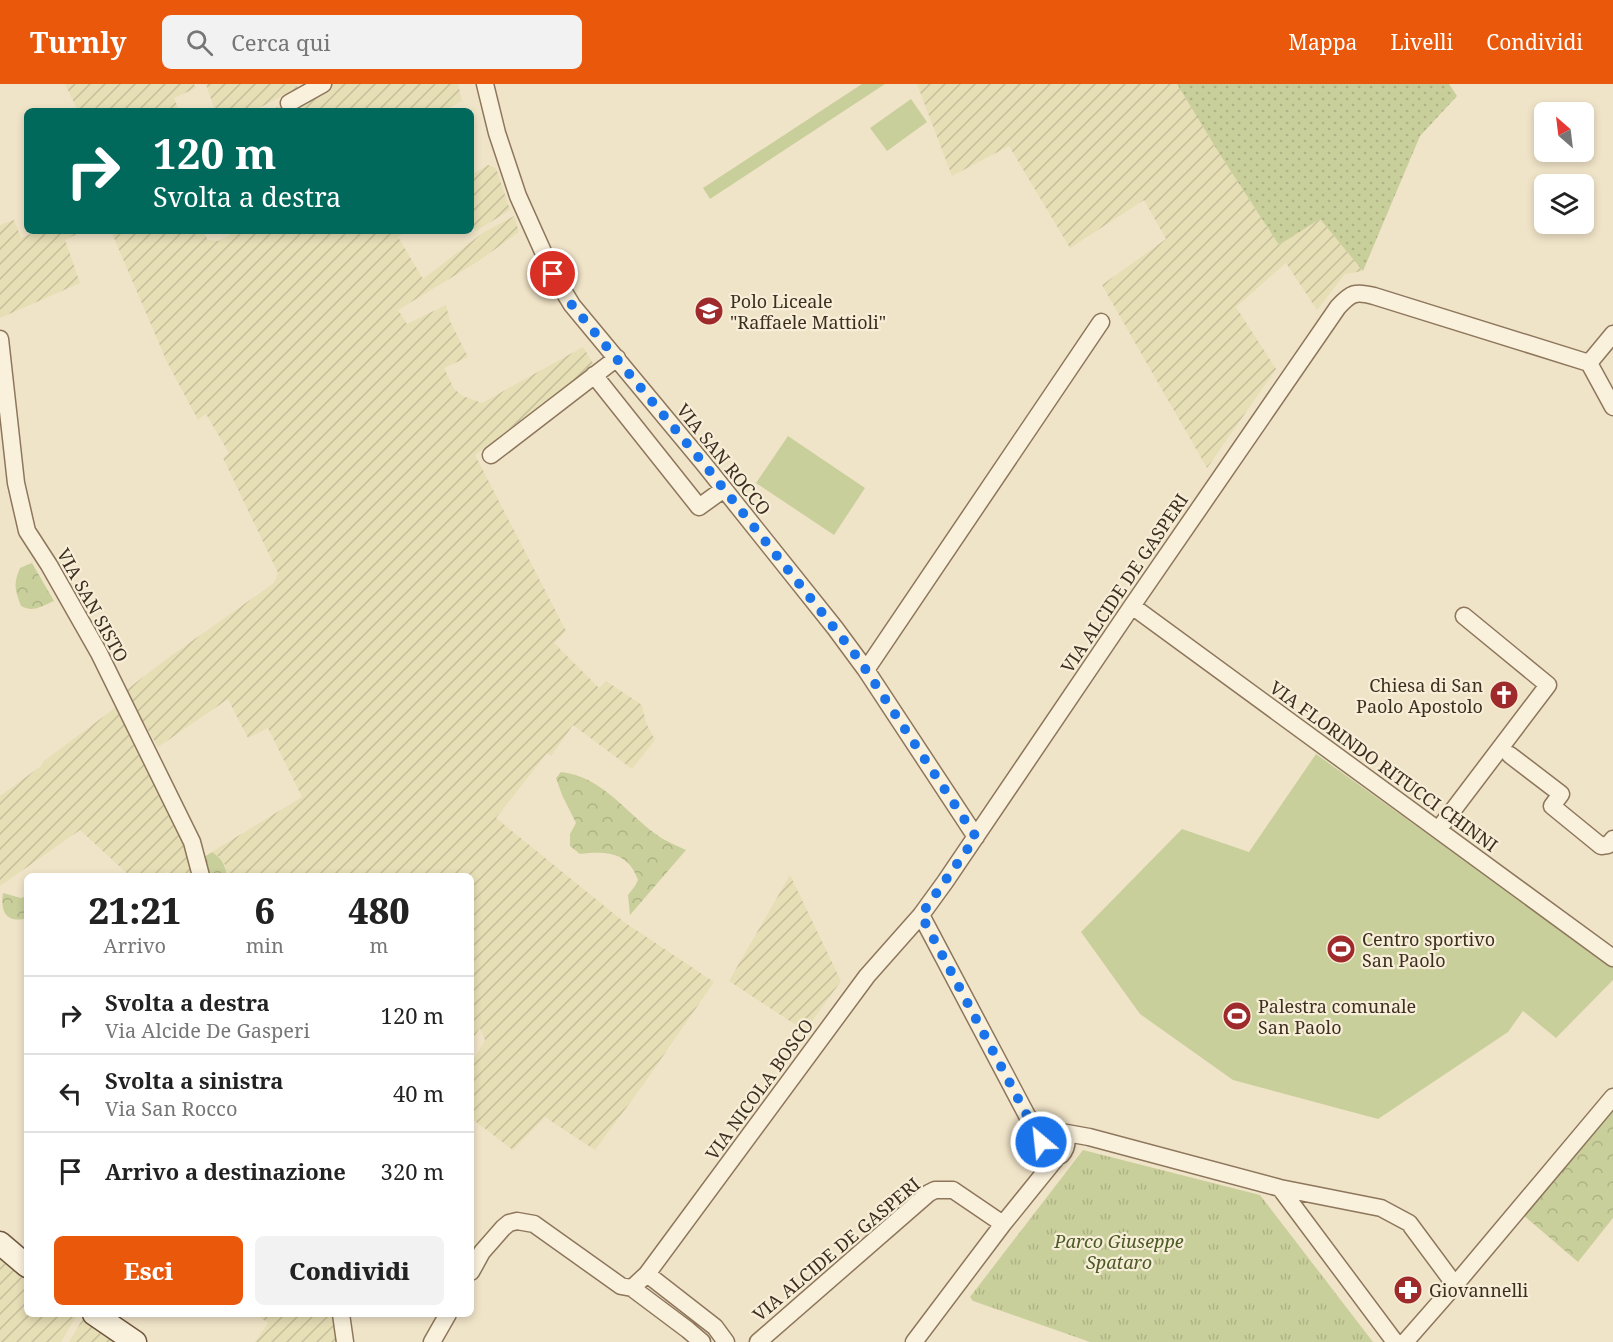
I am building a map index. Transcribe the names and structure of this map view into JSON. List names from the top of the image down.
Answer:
{
  "streets": {
    "street": [
      "VIA SAN ROCCO",
      "VIA ALCIDE DE GASPERI",
      "VIA SAN SISTO",
      "VIA FLORINDO RITUCCI CHINNI",
      "VIA NICOLA BOSCO"
    ]
  },
  "crossings": [
    ["VIA SAN ROCCO", "VIA ALCIDE DE GASPERI"],
    ["VIA ALCIDE DE GASPERI", "VIA FLORINDO RITUCCI CHINNI"],
    ["VIA ALCIDE DE GASPERI", "VIA NICOLA BOSCO"]
  ],
  "parks": ["Parco Giuseppe Spataro"],
  "places": {
    "school or university": ["Polo Liceale \"Raffaele Mattioli\""],
    "church": ["Chiesa di San Paolo Apostolo"],
    "sports": ["Centro sportivo San Paolo", "Palestra comunale San Paolo"],
    "pharmacy": ["Giovannelli"]
  },
  "north": "top left",
  "page": {
    "header": "Turnly",
    "search": "Cerca qui",
    "nav": ["Mappa", "Livelli", "Condividi"],
    "turn": ["120 m", "Svolta a destra"],
    "eta": [
      "21:21",
      "Arrivo",
      "6",
      "min",
      "480",
      "m"
    ],
    "list": [
      {
        "name": "Svolta a destra",
        "note": "Via Alcide De Gasperi",
        "value": "120 m"
      },
      {
        "name": "Svolta a sinistra",
        "note": "Via San Rocco",
        "value": "40 m"
      },
      {
        "name": "Arrivo a destinazione",
        "value": "320 m"
      }
    ],
    "buttons": ["Esci", "Condividi"]
  }
}
